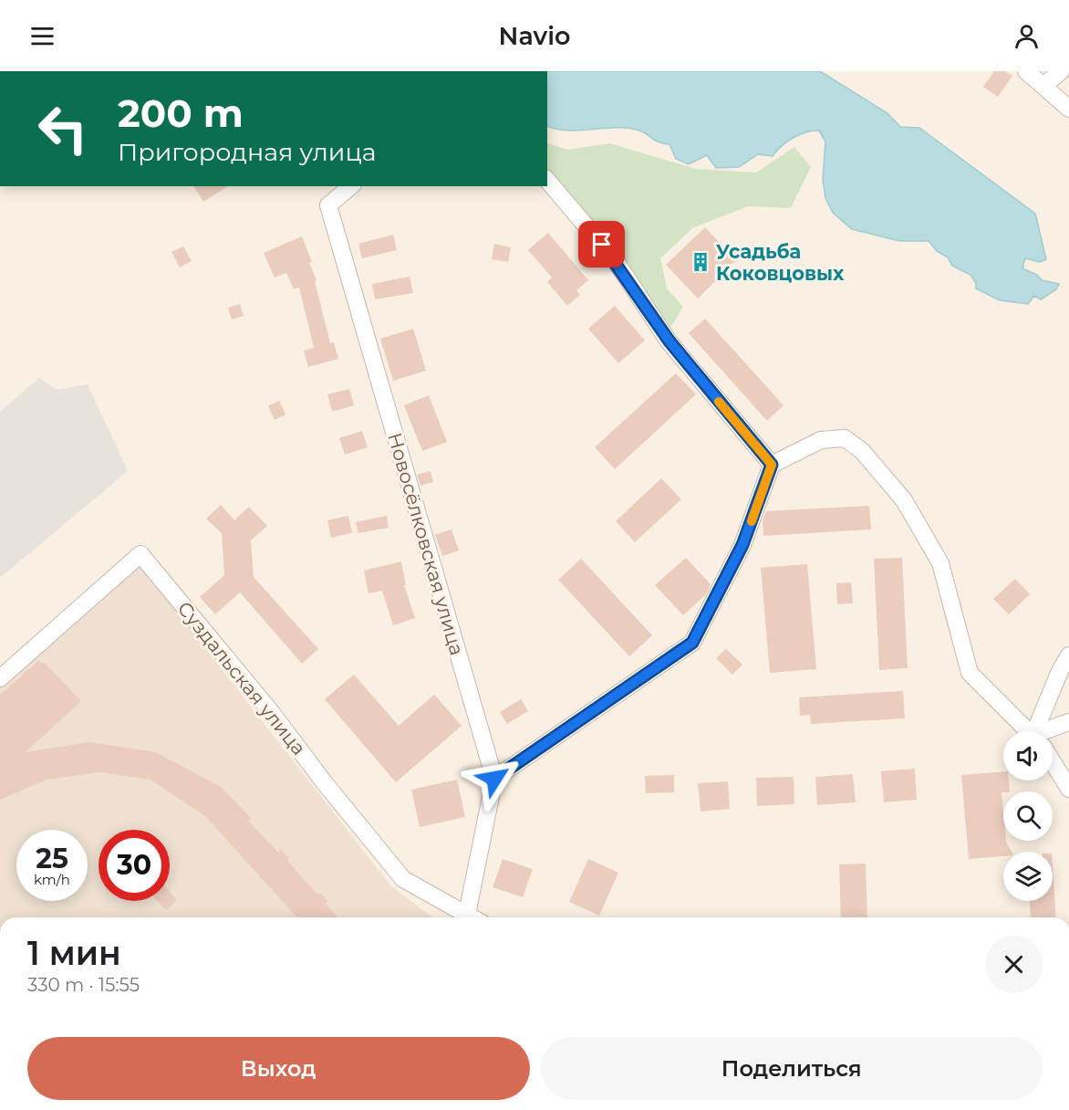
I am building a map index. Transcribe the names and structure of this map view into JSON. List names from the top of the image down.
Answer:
{
  "streets": {
    "street": ["Новосёлковская улица", "Суздальская улица"]
  },
  "places": {
    "building": ["Усадьба Коковцовых"]
  },
  "page": {
    "header": "Navio",
    "turn": ["200 m", "Пригородная улица"],
    "speed": "25 km/h",
    "limit": "30",
    "heading": ["1 мин", "330 m · 15:55"],
    "buttons": ["Выход", "Поделиться"]
  }
}
